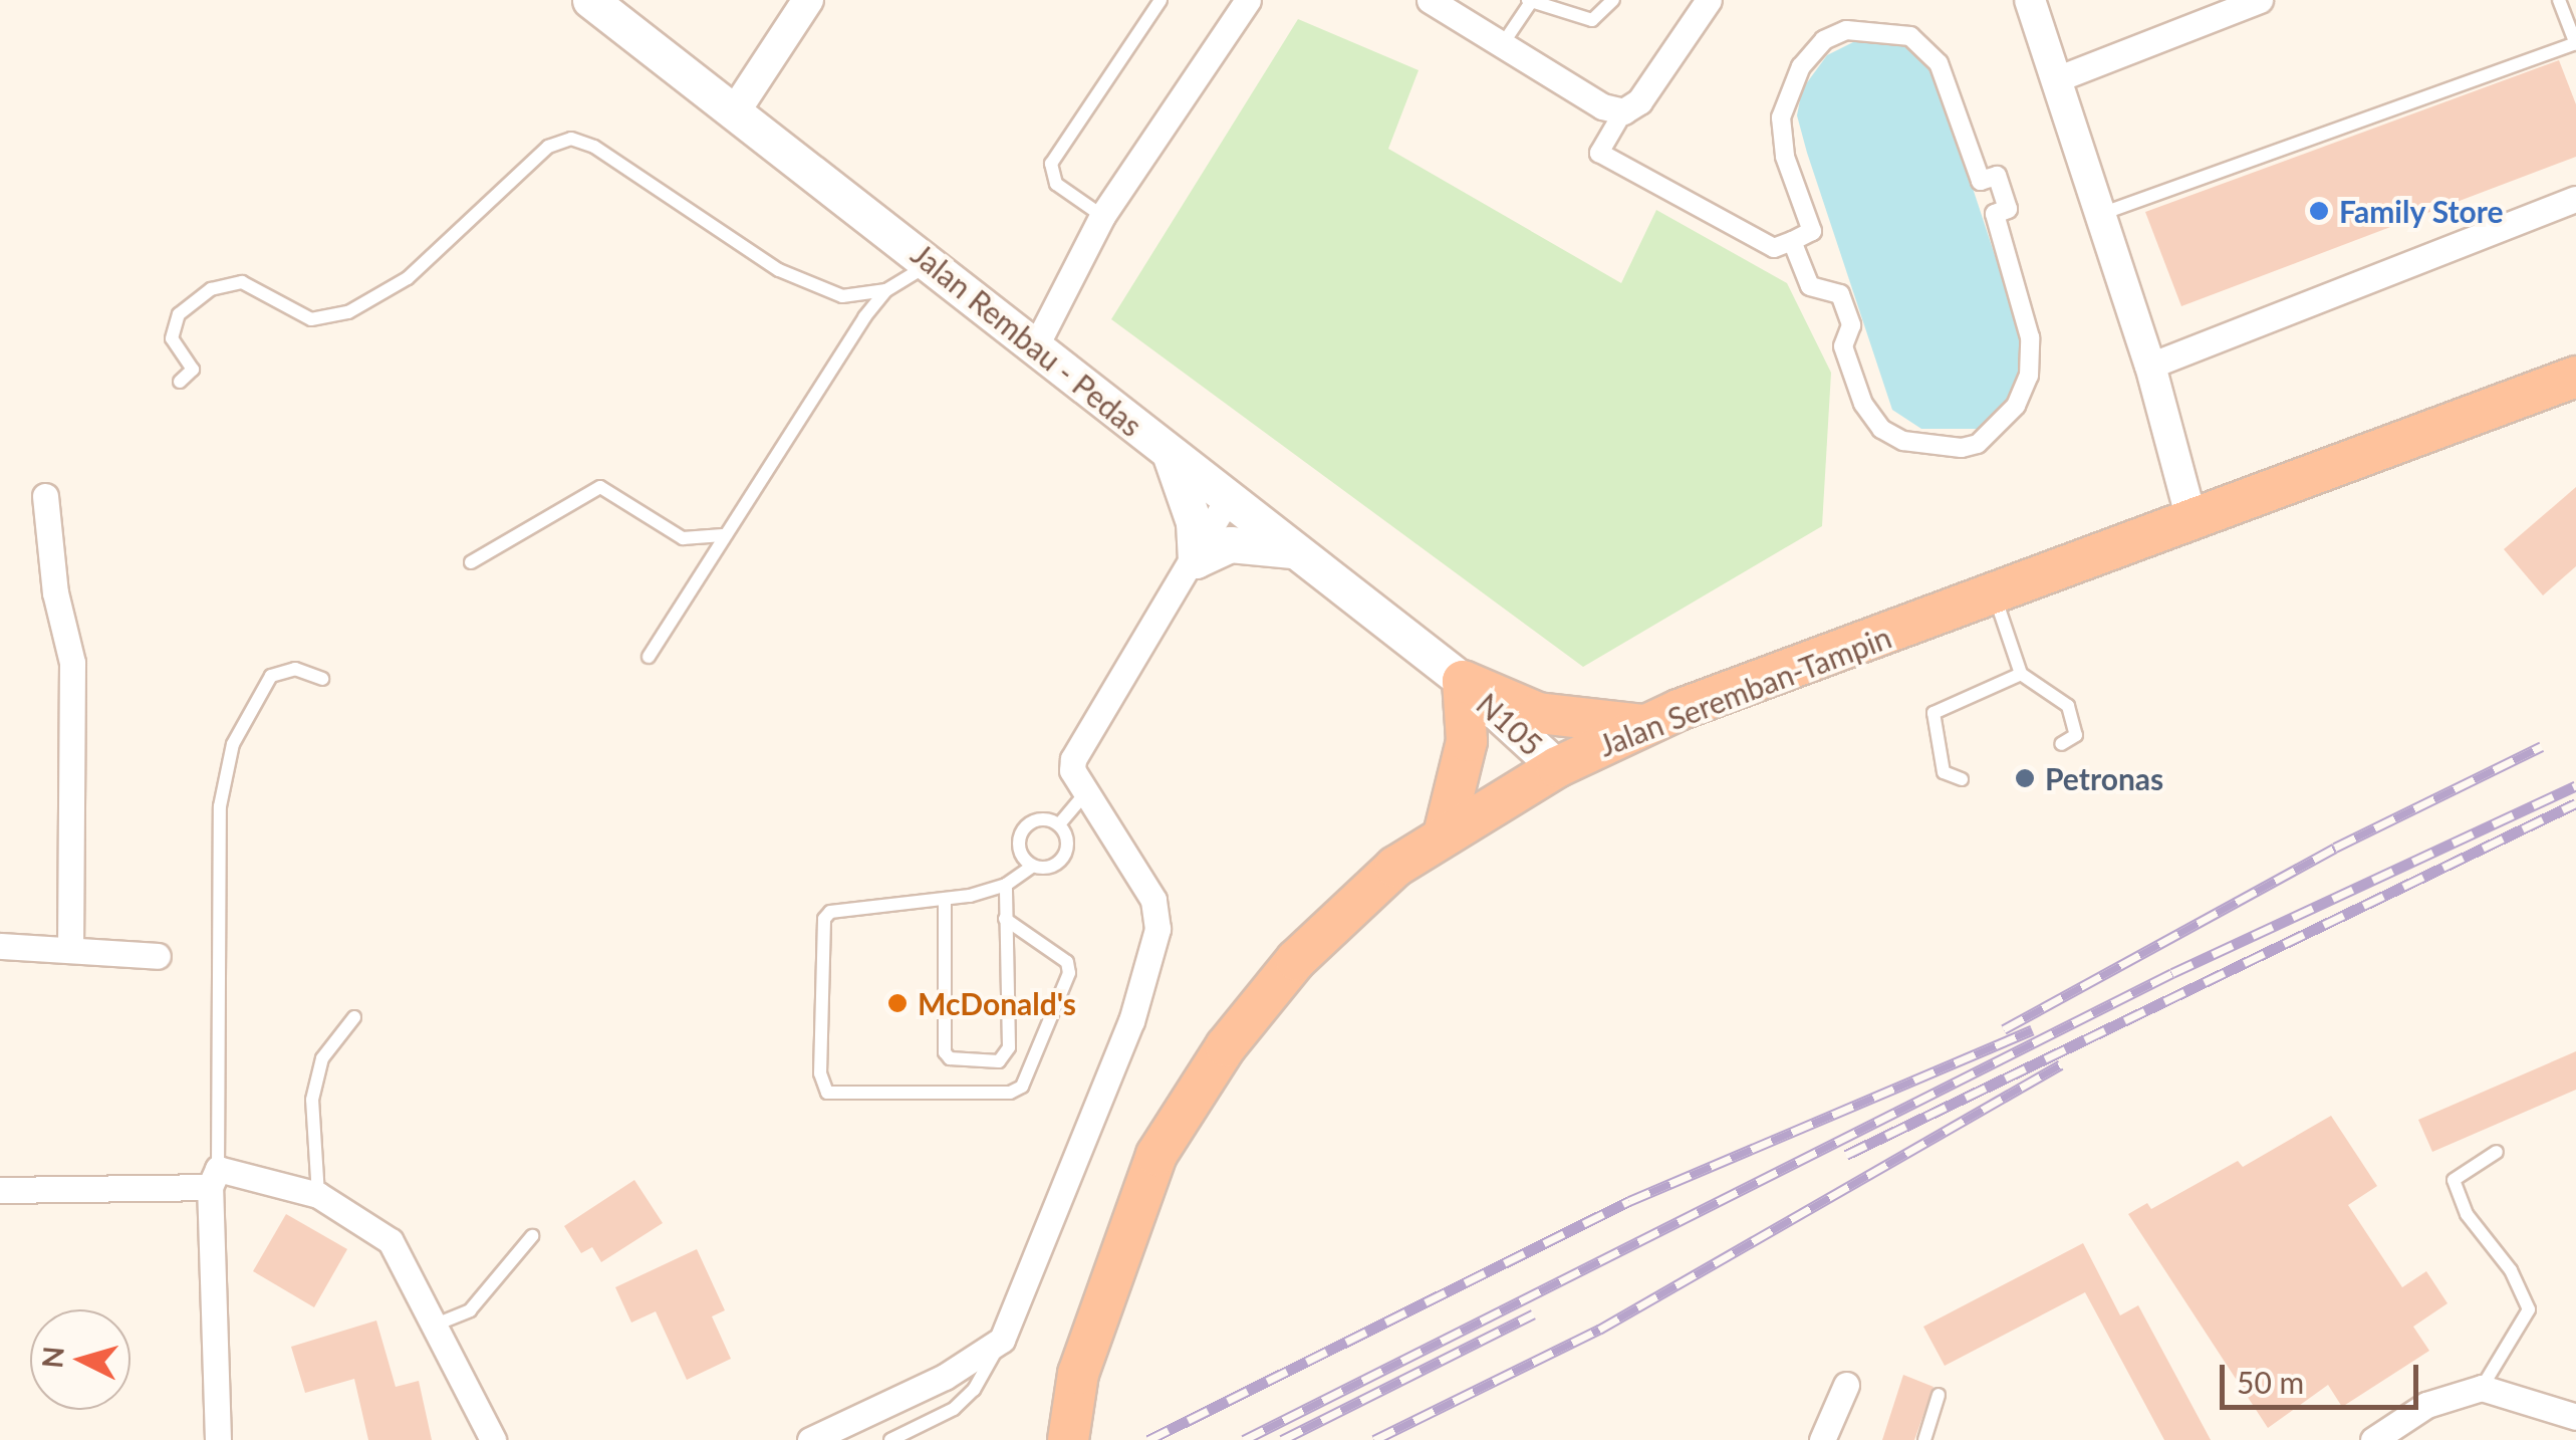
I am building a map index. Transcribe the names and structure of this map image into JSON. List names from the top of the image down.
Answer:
{
  "streets": {
    "highway": ["Jalan Seremban-Tampin"],
    "main road": ["Jalan Rembau - Pedas", "N105"]
  },
  "crossings": [
    ["Jalan Rembau - Pedas", "N105"],
    ["Jalan Seremban-Tampin", "N105"]
  ],
  "places": ["Family Store", "Petronas", "McDonald's"],
  "scale_bar": "50 m",
  "north": "left"
}
